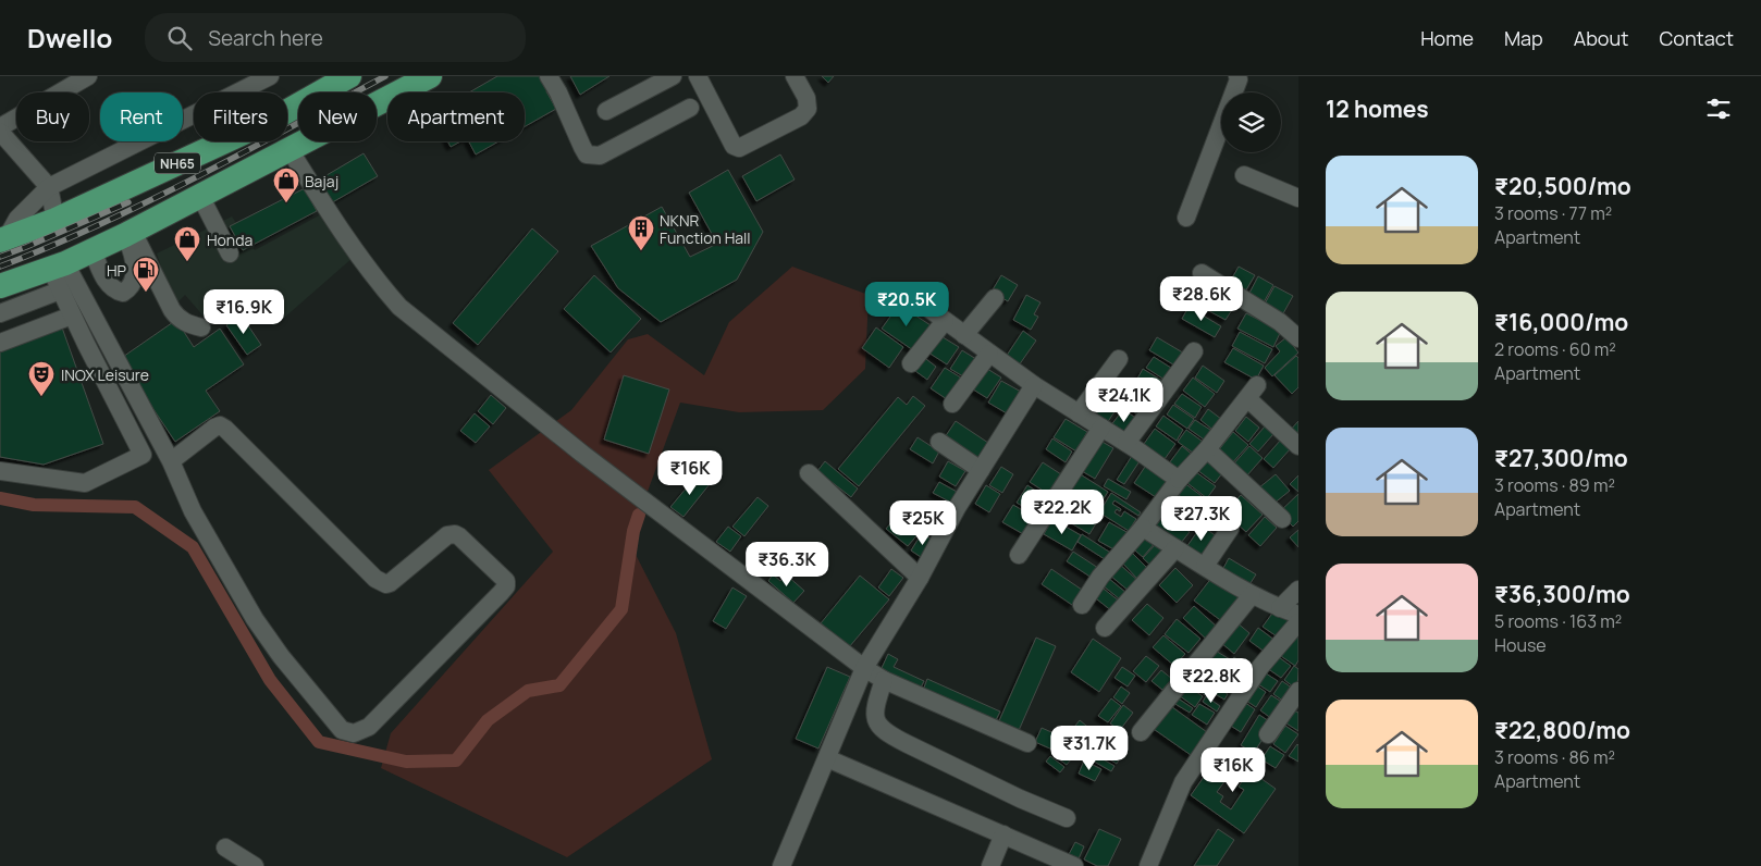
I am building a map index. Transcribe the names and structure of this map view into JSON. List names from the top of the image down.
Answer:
{
  "streets": {
    "highway": ["NH65"]
  },
  "places": {
    "shop": ["Bajaj", "Honda"],
    "building": ["NKNR Function Hall"],
    "fuel station": ["HP"],
    "theatre": ["INOX Leisure"]
  },
  "page": {
    "header": "Dwello",
    "search": "Search here",
    "nav": [
      "Home",
      "Map",
      "About",
      "Contact"
    ],
    "heading": "12 homes",
    "chip": [
      "Buy",
      "Rent",
      "Filters",
      "New",
      "Apartment"
    ],
    "list": [
      {
        "name": "₹20,500/mo",
        "note": "3 rooms · 77 m² · Apartment"
      },
      {
        "name": "₹16,000/mo",
        "note": "2 rooms · 60 m² · Apartment"
      },
      {
        "name": "₹27,300/mo",
        "note": "3 rooms · 89 m² · Apartment"
      },
      {
        "name": "₹36,300/mo",
        "note": "5 rooms · 163 m² · House"
      },
      {
        "name": "₹22,800/mo",
        "note": "3 rooms · 86 m² · Apartment"
      }
    ],
    "price": [
      "₹28.6K",
      "₹20.5K",
      "₹16.9K",
      "₹24.1K",
      "₹16K",
      "₹22.2K",
      "₹27.3K",
      "₹25K",
      "₹36.3K",
      "₹22.8K",
      "₹31.7K",
      "₹16K"
    ]
  }
}
